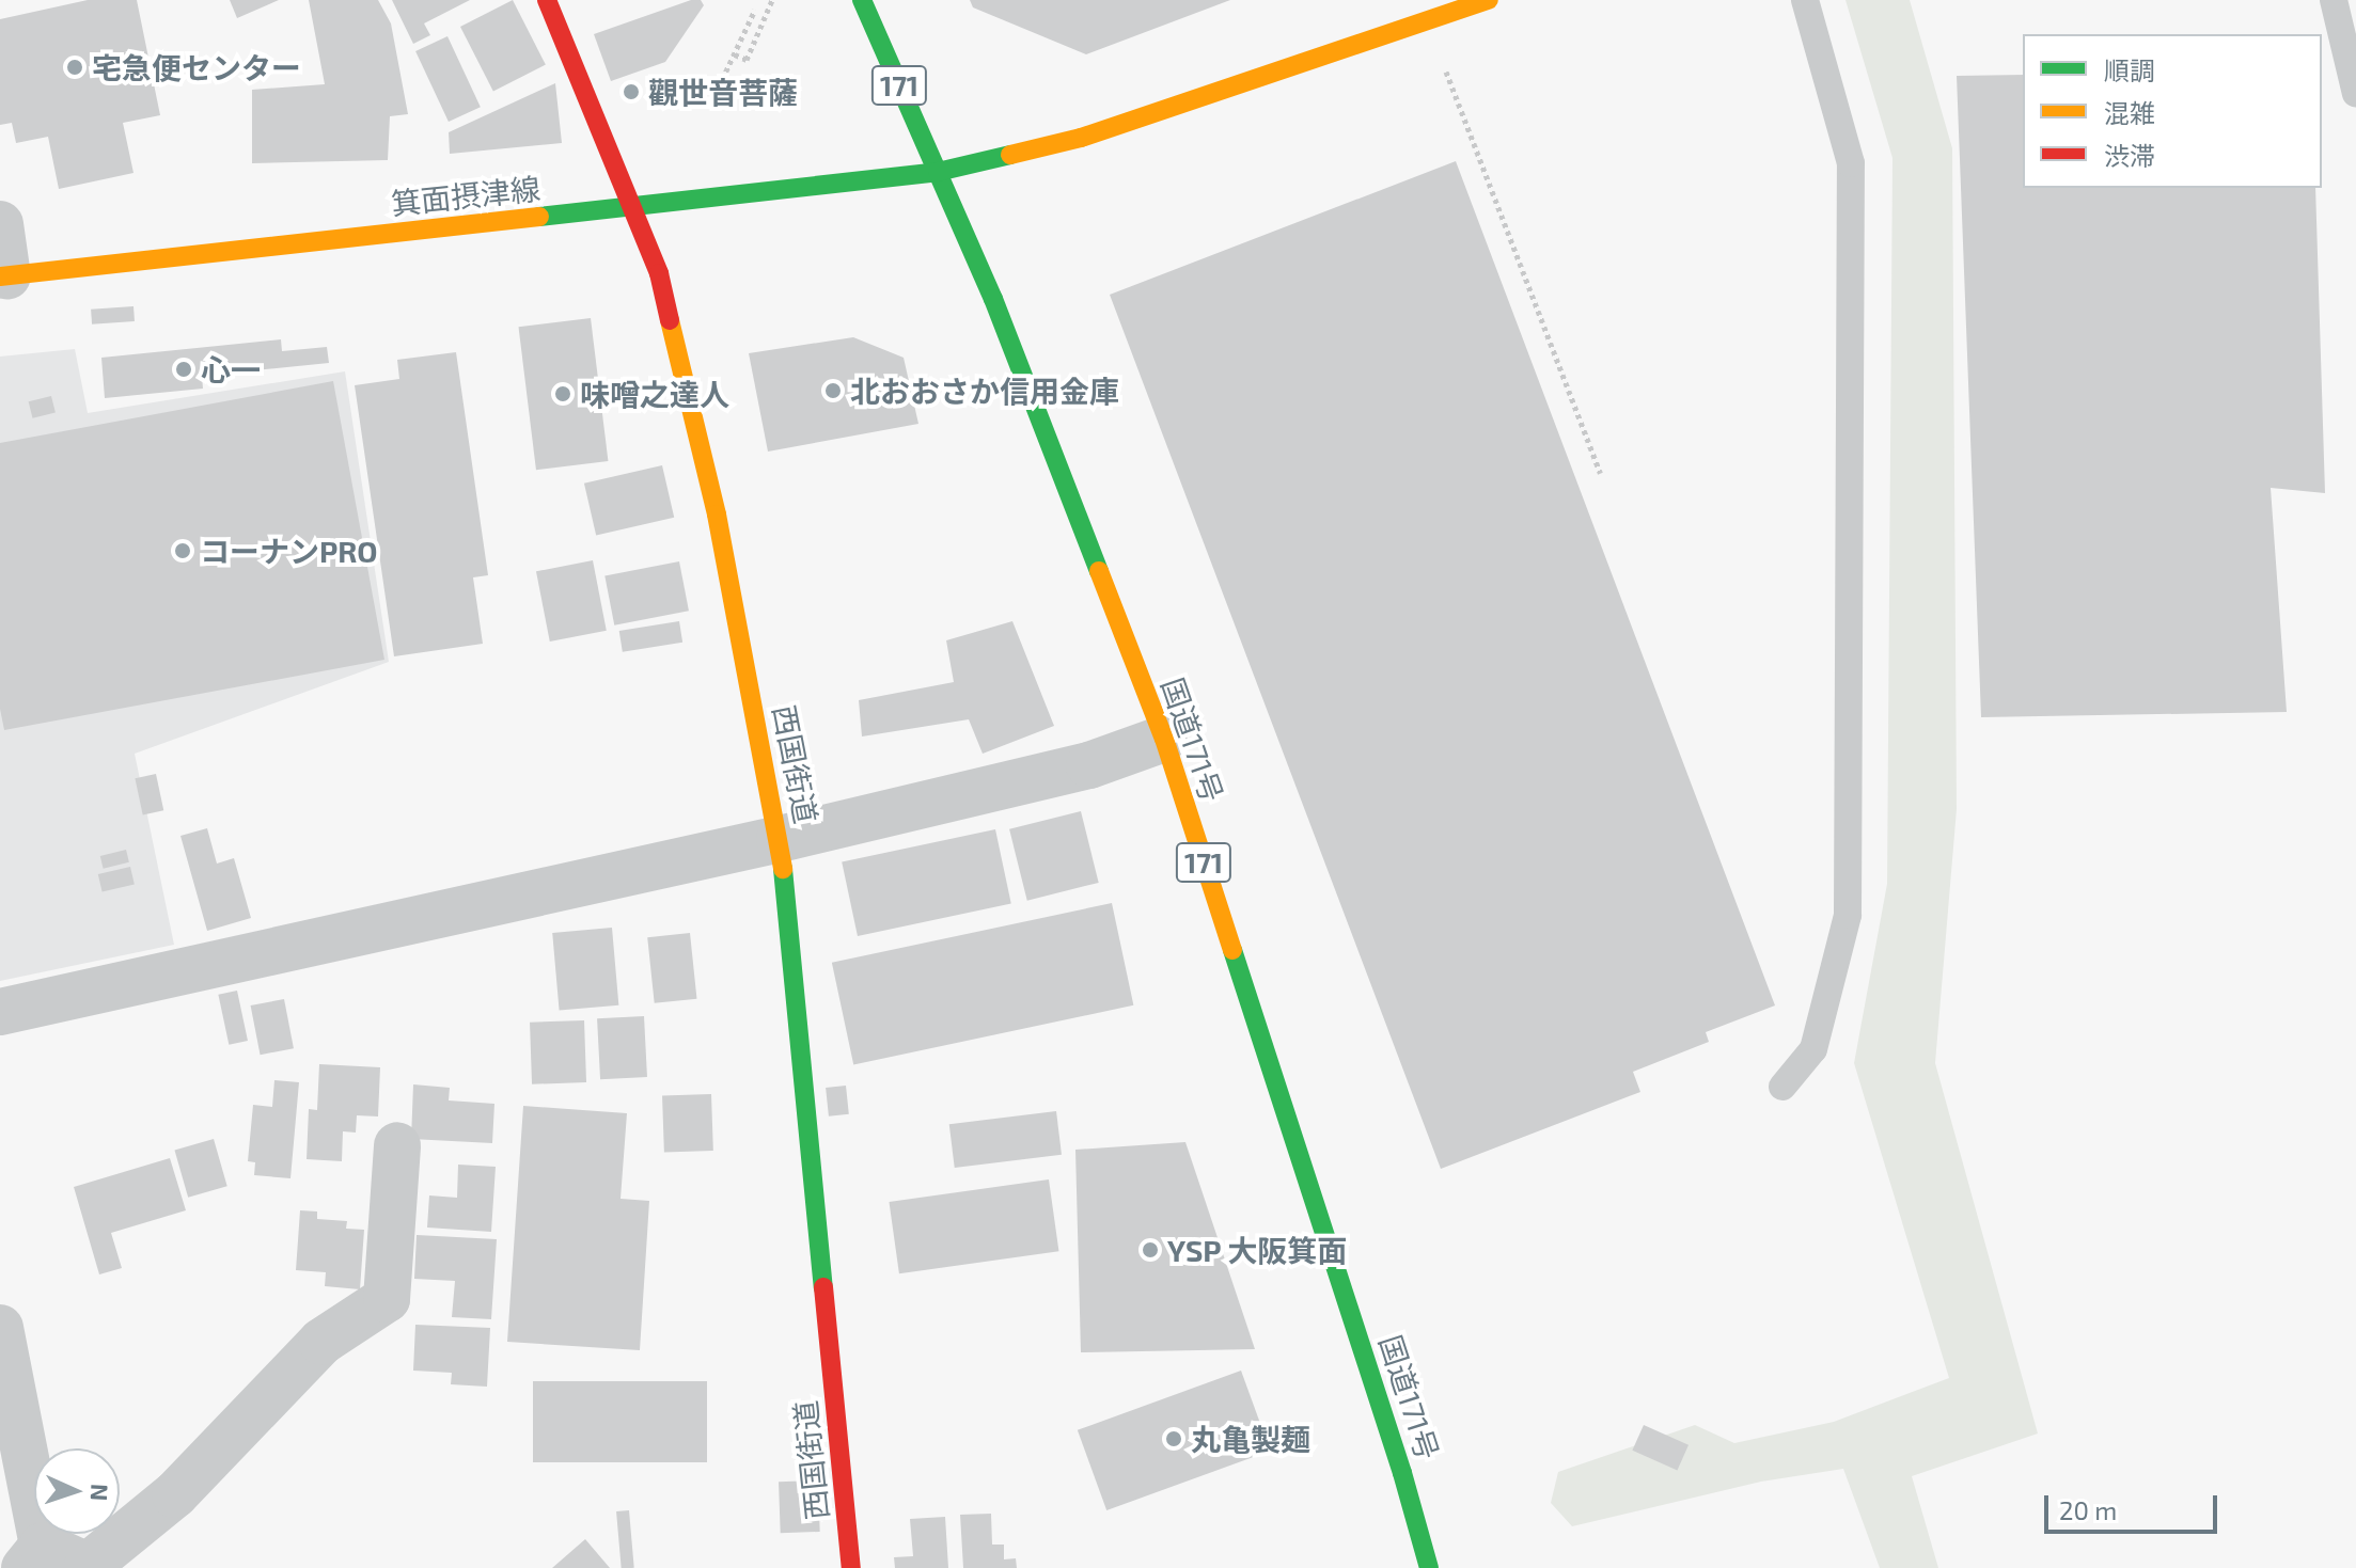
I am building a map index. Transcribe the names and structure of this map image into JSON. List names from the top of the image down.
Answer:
{
  "streets": {
    "main road": [
      "171",
      "箕面摂津線",
      "国道171号",
      "西国街道"
    ]
  },
  "crossings": [
    ["箕面摂津線", "国道171号"],
    ["箕面摂津線", "西国街道"]
  ],
  "places": [
    "宅急便センター",
    "觀世音菩薩",
    "心一",
    "北おおさか信用金庫",
    "味噌之達人",
    "コーナンPRO",
    "YSP 大阪箕面",
    "丸亀製麺"
  ],
  "legend": ["順調", "混雑", "渋滞"],
  "scale_bar": "20 m",
  "north": "right"
}
